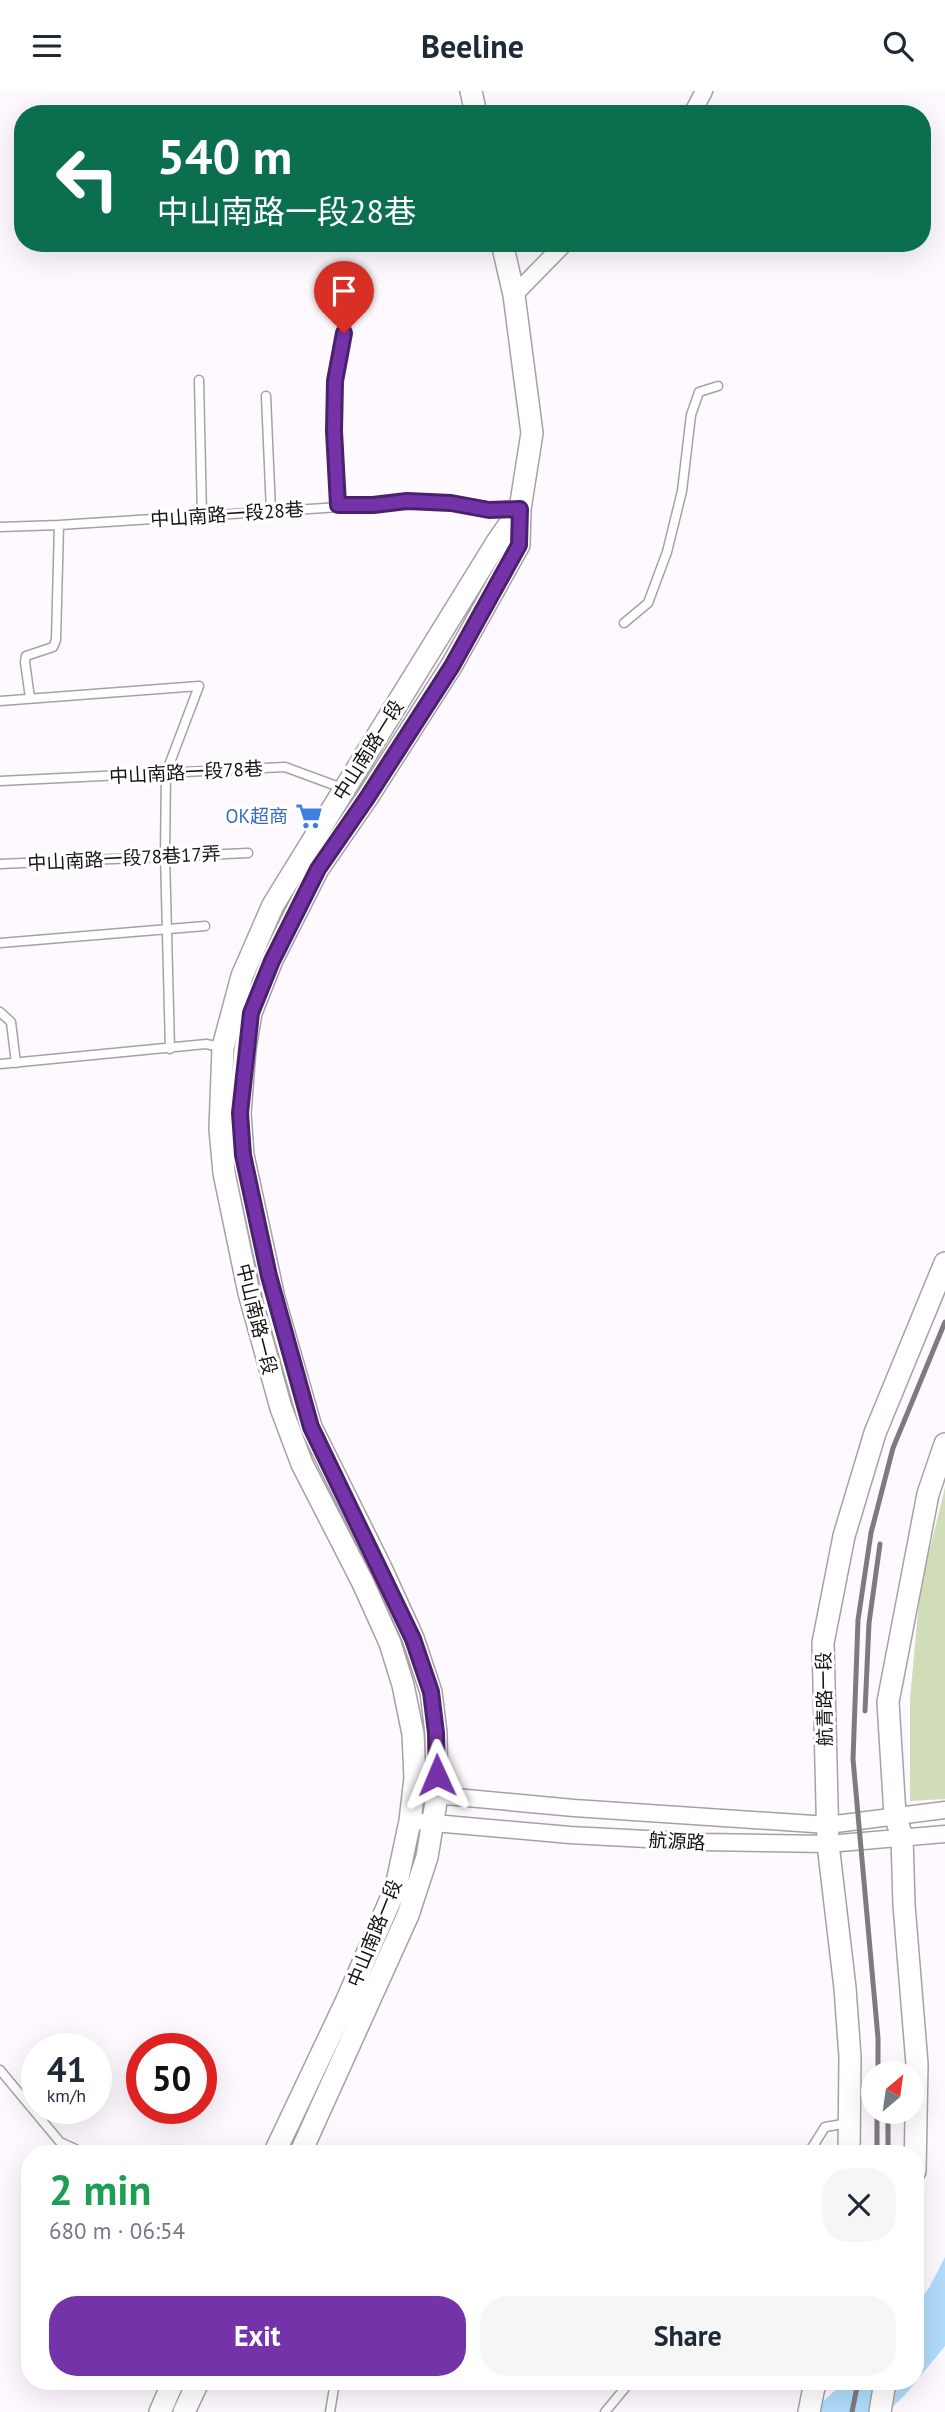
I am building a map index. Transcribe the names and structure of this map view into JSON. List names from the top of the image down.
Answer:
{
  "streets": {
    "main road": ["中山南路一段", "航青路一段"],
    "street": ["航源路"],
    "lane": ["中山南路一段28巷", "中山南路一段78巷", "中山南路一段78巷17弄"]
  },
  "crossings": [
    ["中山南路一段28巷", "中山南路一段"],
    ["中山南路一段", "中山南路一段78巷"],
    ["中山南路一段", "航源路"],
    ["航青路一段", "航源路"]
  ],
  "places": {
    "supermarket": ["OK超商"]
  },
  "north": "top right",
  "page": {
    "header": "Beeline",
    "turn": ["540 m", "中山南路一段28巷"],
    "speed": "41 km/h",
    "limit": "50",
    "heading": ["2 min", "680 m · 06:54"],
    "buttons": ["Exit", "Share"]
  }
}
